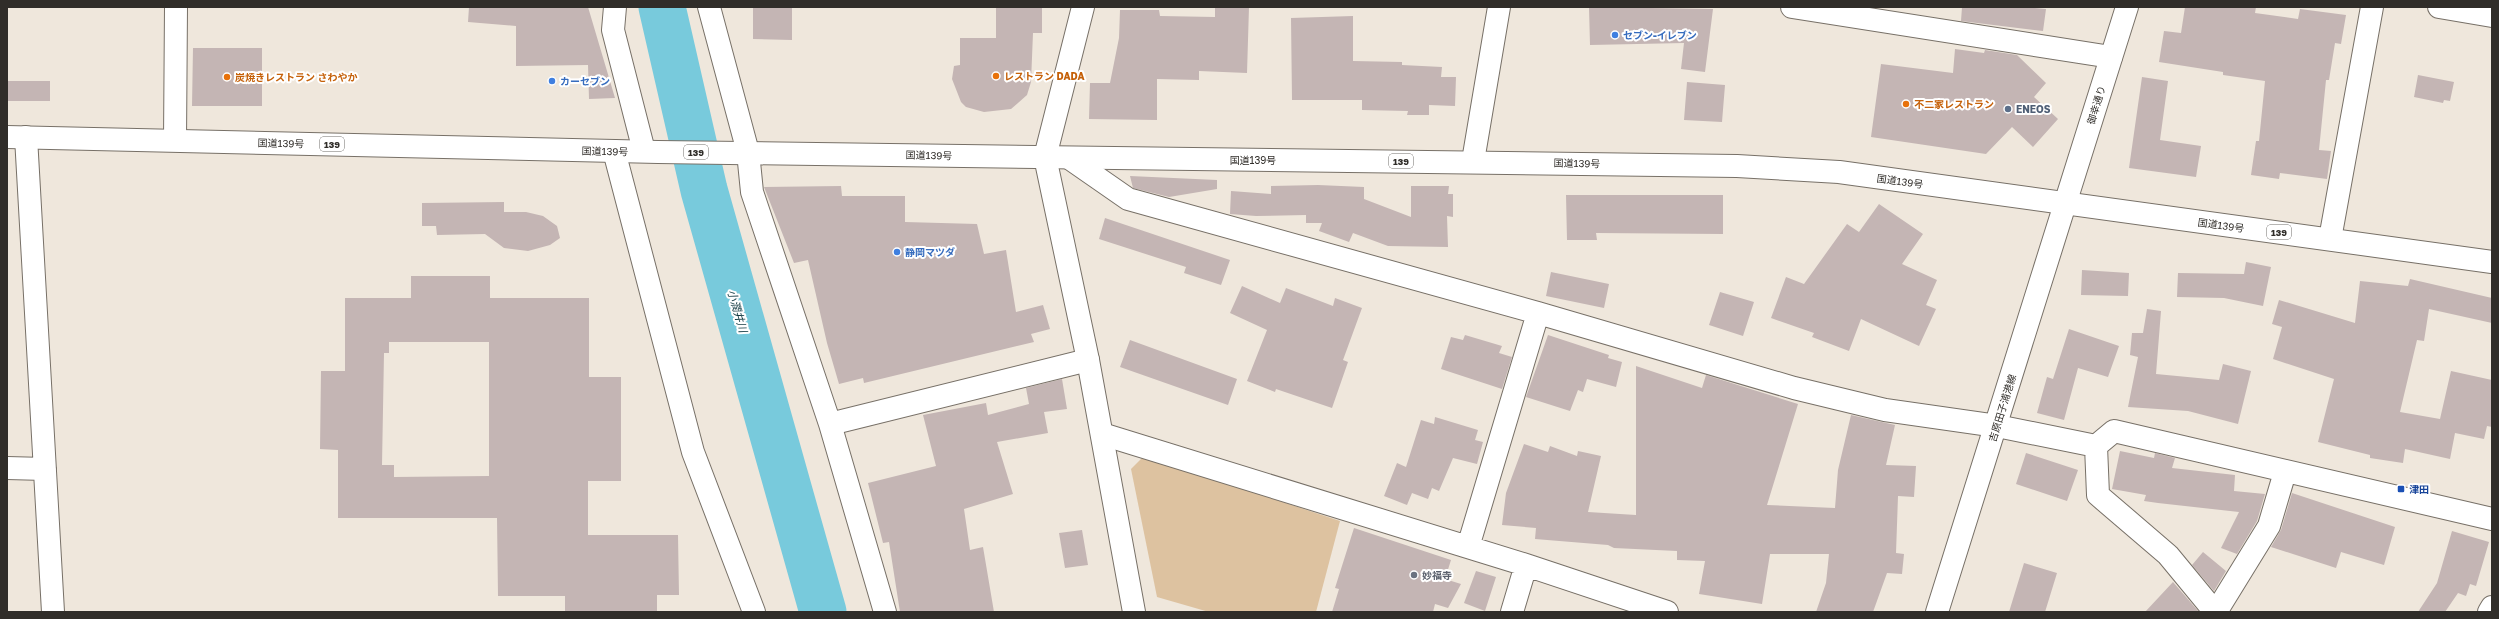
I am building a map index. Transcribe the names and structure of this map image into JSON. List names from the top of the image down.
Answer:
{
  "streets": {
    "main road": [
      "御幸通り",
      "国道139号",
      "139",
      "吉原田子浦港線"
    ]
  },
  "crossings": [
    ["御幸通り", "国道139号"],
    ["御幸通り", "吉原田子浦港線"],
    ["国道139号", "吉原田子浦港線"]
  ],
  "water": ["小潤井川"],
  "places": {
    "other": [
      "セブン-イレブン",
      "レストラン DADA",
      "炭焼きレストラン さわやか",
      "カーセブン",
      "不二家レストラン",
      "ENEOS",
      "静岡マツダ",
      "妙福寺"
    ],
    "transit": ["津田"]
  }
}
